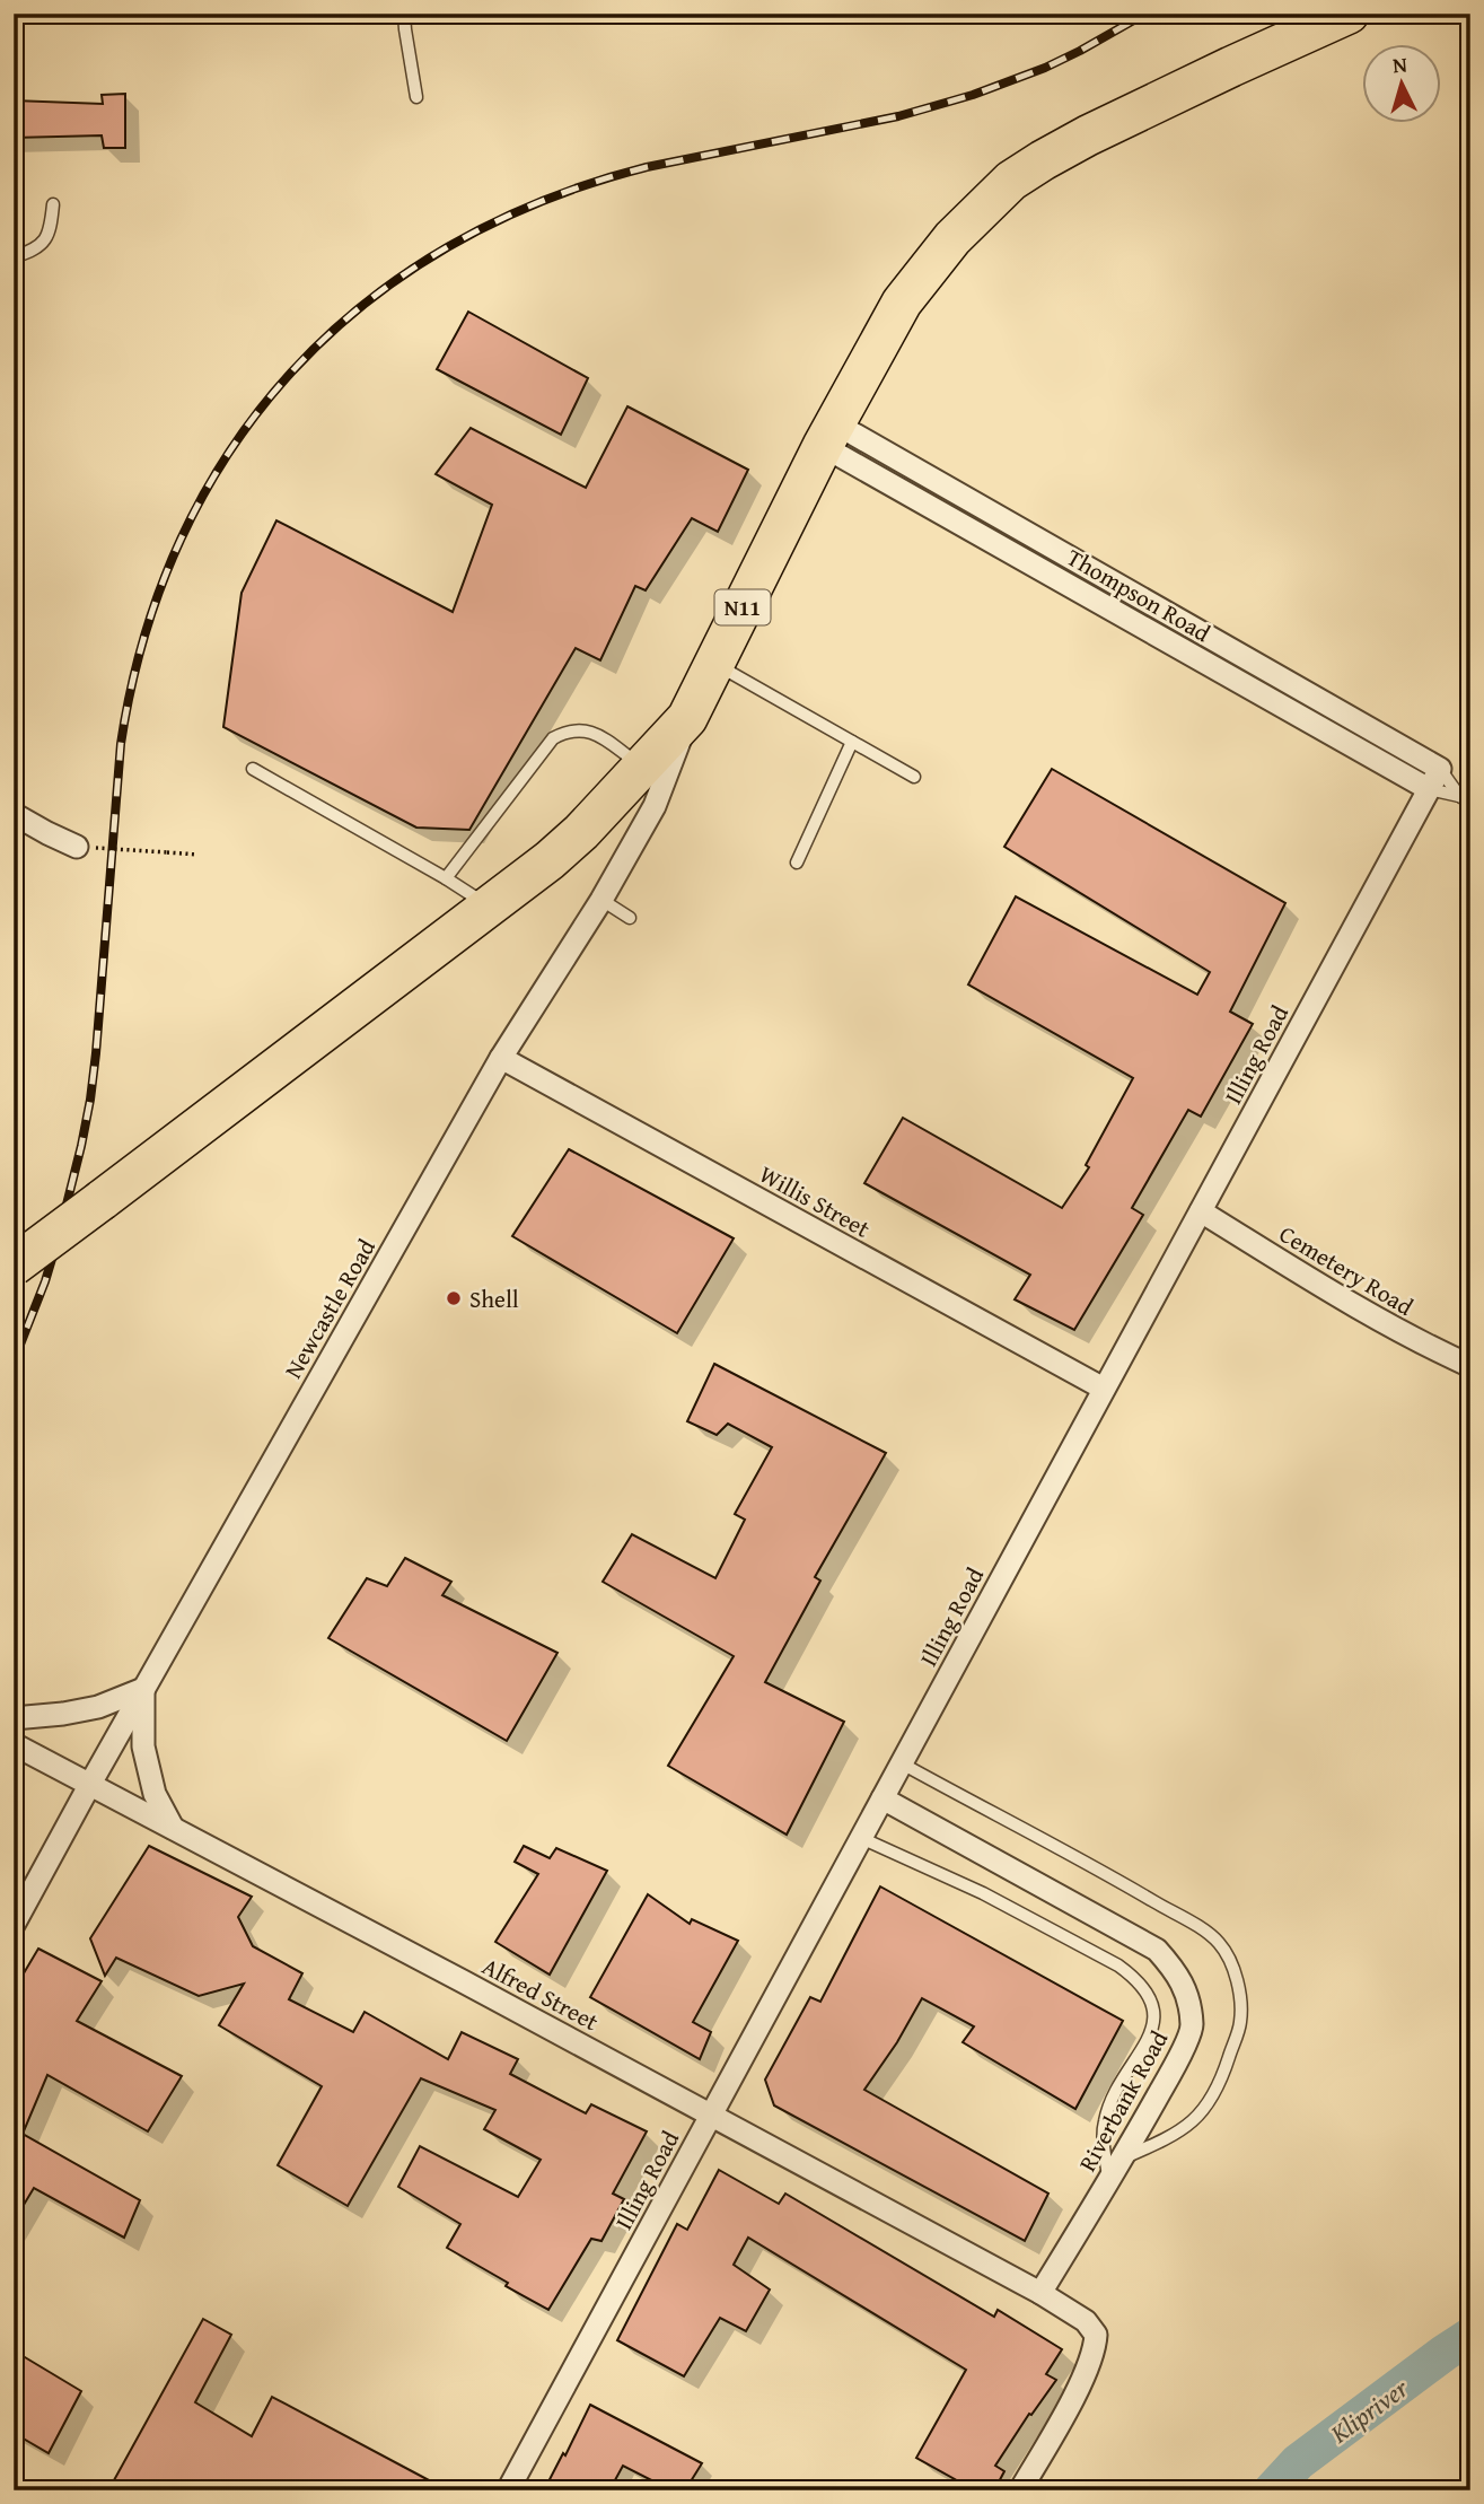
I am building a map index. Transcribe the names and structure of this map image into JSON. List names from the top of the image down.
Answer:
{
  "streets": {
    "highway": ["N11"],
    "street": [
      "Thompson Road",
      "Illing Road",
      "Willis Street",
      "Cemetery Road",
      "Newcastle Road",
      "Alfred Street",
      "Riverbank Road"
    ]
  },
  "crossings": [
    ["Thompson Road", "N11"],
    ["Thompson Road", "Illing Road"],
    ["N11", "Newcastle Road"],
    ["Illing Road", "Willis Street"],
    ["Illing Road", "Cemetery Road"],
    ["Illing Road", "Alfred Street"],
    ["Illing Road", "Riverbank Road"],
    ["Willis Street", "Newcastle Road"],
    ["Newcastle Road", "Alfred Street"],
    ["Alfred Street", "Riverbank Road"]
  ],
  "water": ["Klipriver"],
  "places": ["Shell"],
  "north": "top"
}
